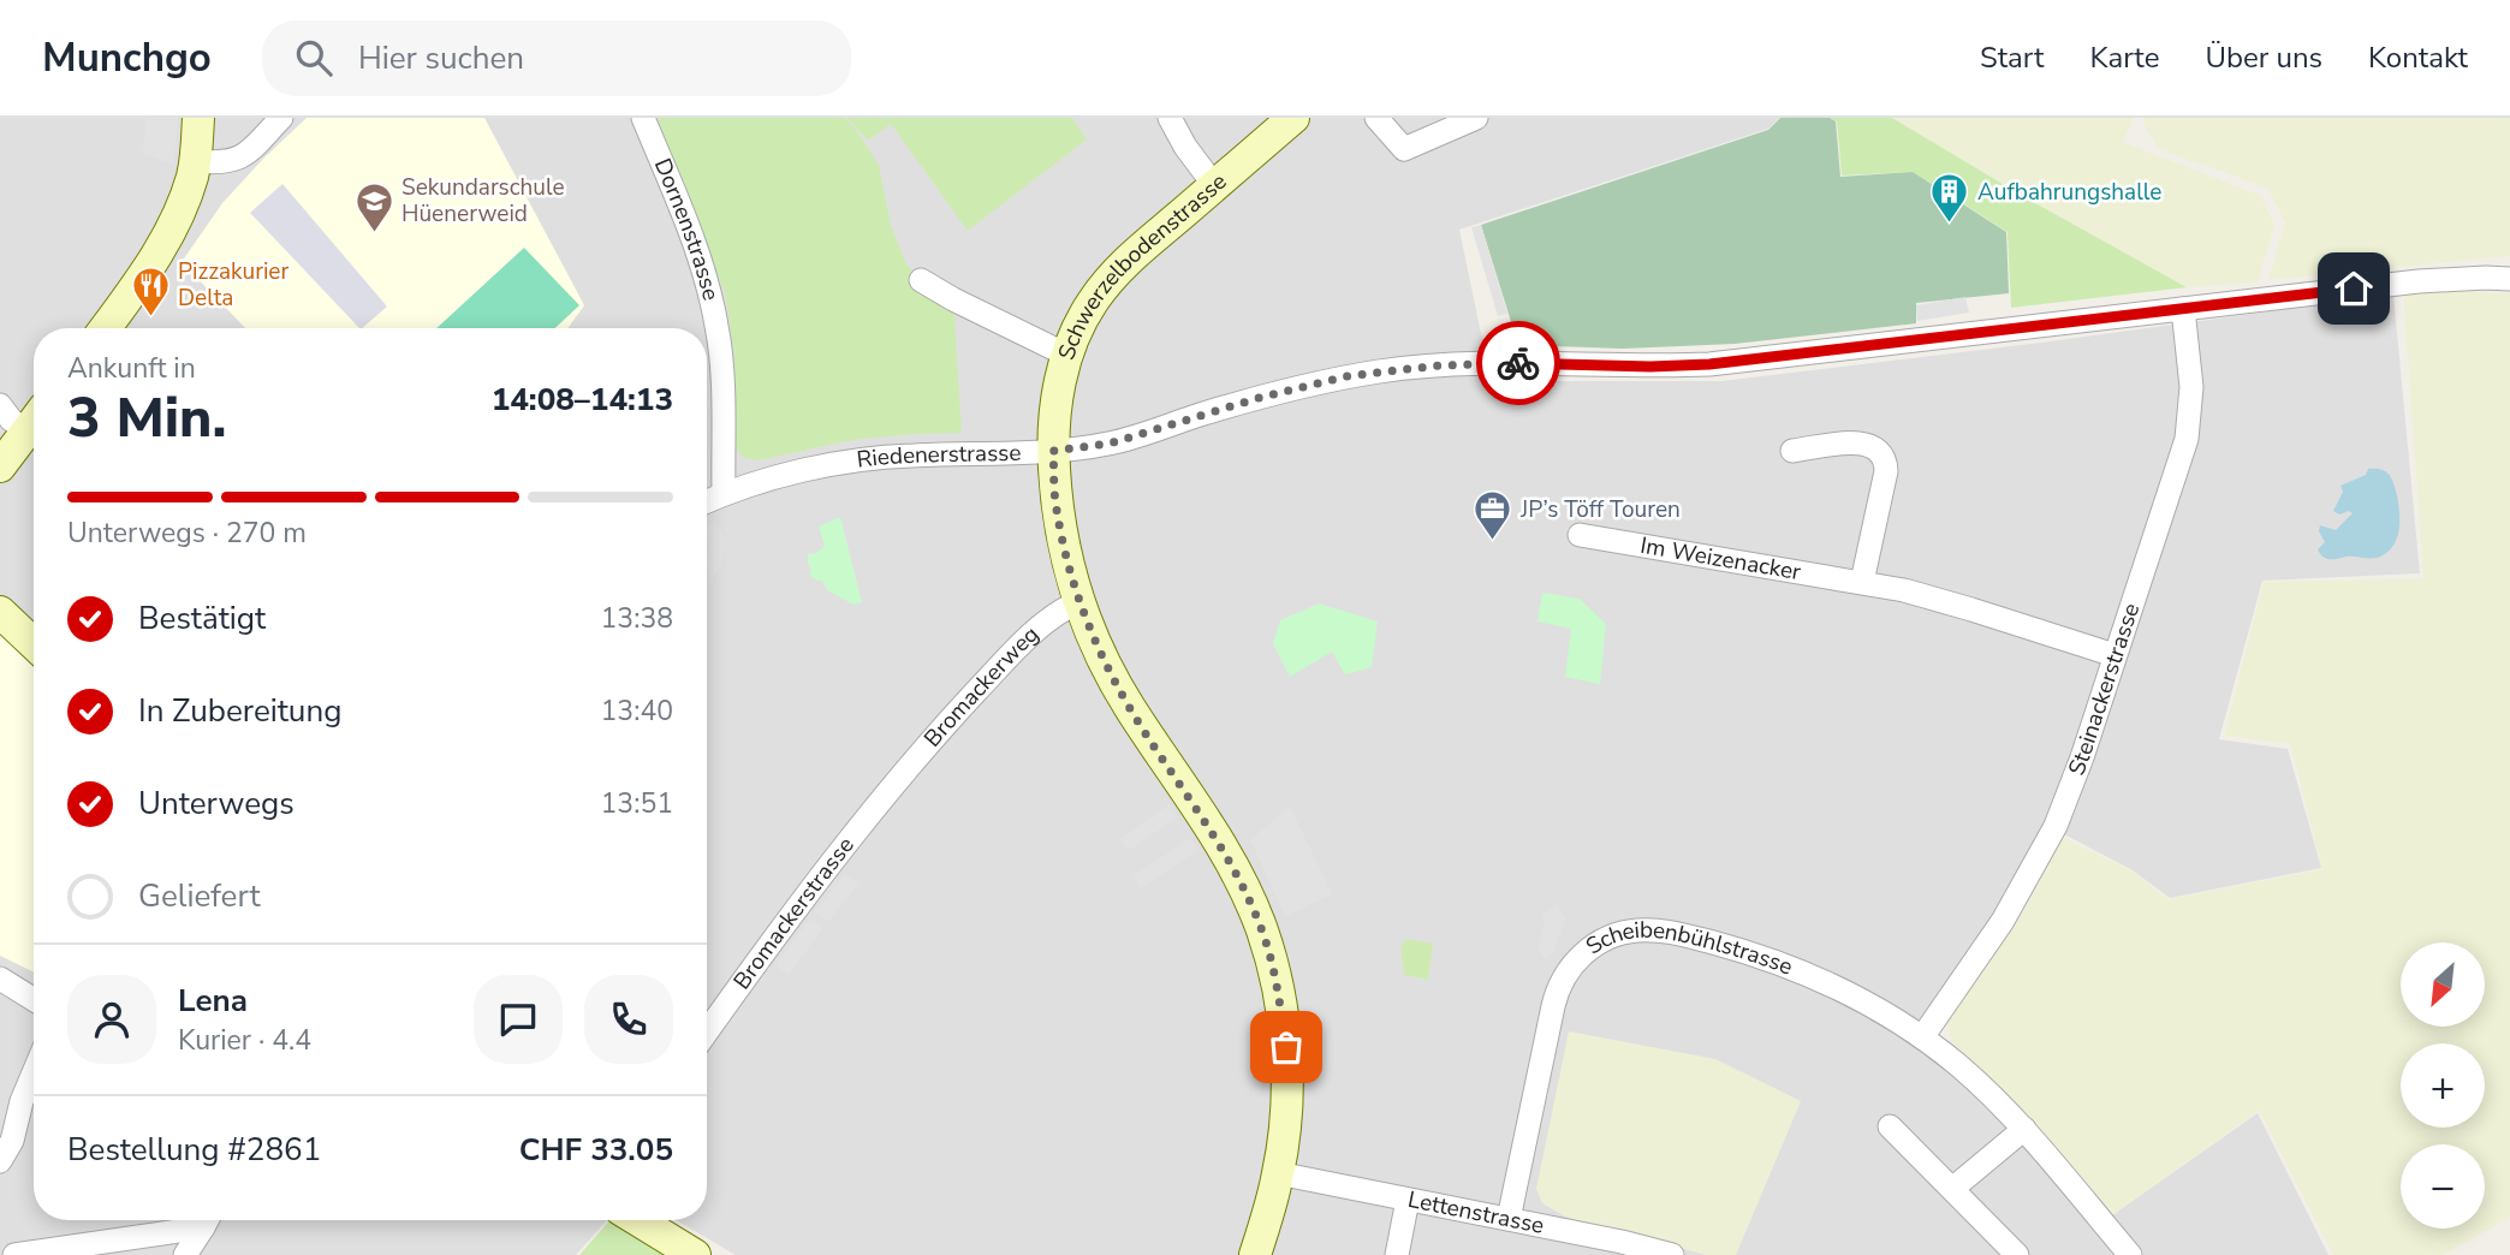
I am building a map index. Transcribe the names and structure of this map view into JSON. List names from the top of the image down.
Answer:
{
  "streets": {
    "street": [
      "Dornenstrasse",
      "Schwerzelbodenstrasse",
      "Riedenerstrasse",
      "Im Weizenacker",
      "Bromackerweg",
      "Steinackerstrasse",
      "Bromackerstrasse",
      "Scheibenbühlstrasse",
      "Lettenstrasse"
    ]
  },
  "crossings": [
    ["Dornenstrasse", "Riedenerstrasse"],
    ["Schwerzelbodenstrasse", "Riedenerstrasse"],
    ["Schwerzelbodenstrasse", "Bromackerweg"],
    ["Schwerzelbodenstrasse", "Lettenstrasse"],
    ["Riedenerstrasse", "Steinackerstrasse"],
    ["Im Weizenacker", "Steinackerstrasse"],
    ["Bromackerweg", "Bromackerstrasse"],
    ["Steinackerstrasse", "Scheibenbühlstrasse"],
    ["Scheibenbühlstrasse", "Lettenstrasse"]
  ],
  "places": {
    "building": ["Aufbahrungshalle"],
    "school or university": ["Sekundarschule Hüenerweid"],
    "restaurant": ["Pizzakurier Delta"],
    "office": ["JP’s Töff Touren"]
  },
  "north": "bottom left",
  "page": {
    "header": "Munchgo",
    "search": "Hier suchen",
    "nav": [
      "Start",
      "Karte",
      "Über uns",
      "Kontakt"
    ],
    "heading": ["3 Min.", "Ankunft in", "14:08–14:13"],
    "panel": [
      "Lena",
      "Kurier · 4.4",
      "Bestellung #2861",
      "CHF 33.05"
    ],
    "bar": "Unterwegs · 270 m",
    "list": [
      ["Bestätigt", "13:38"],
      ["In Zubereitung", "13:40"],
      ["Unterwegs", "13:51"],
      "Geliefert"
    ],
    "map_buttons": ["+", "−"]
  }
}
